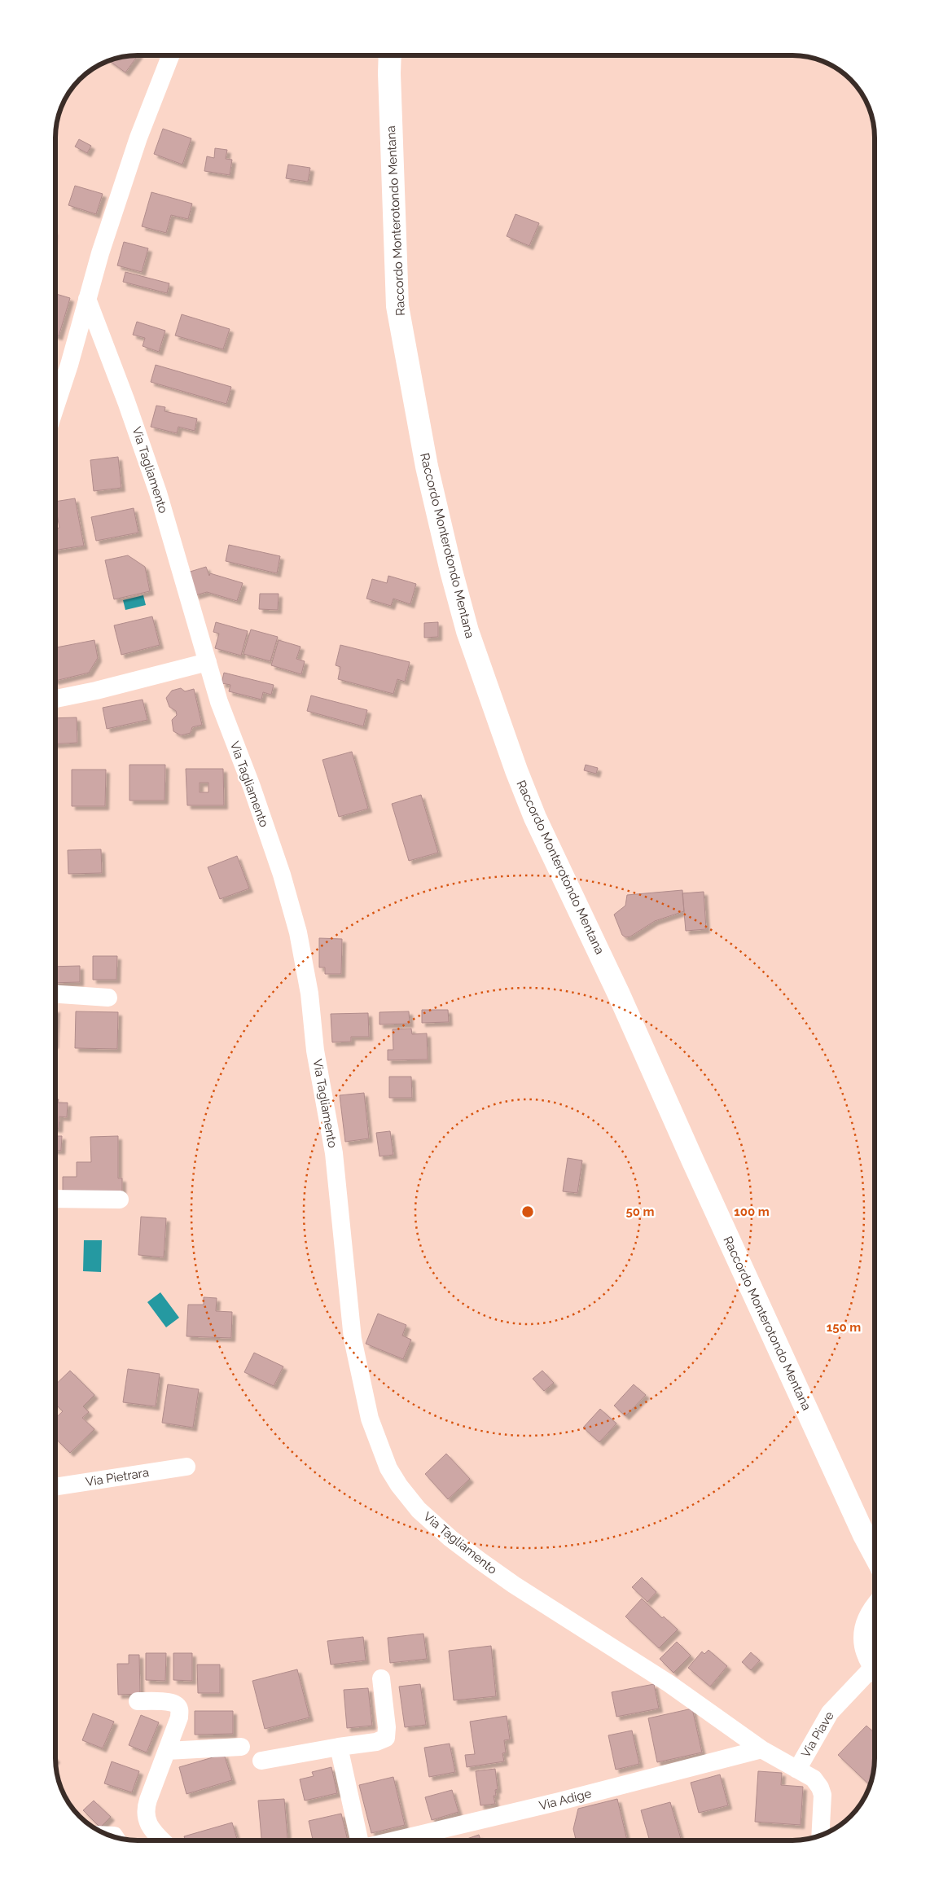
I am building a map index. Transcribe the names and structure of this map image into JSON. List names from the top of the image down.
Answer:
{
  "streets": {
    "main road": ["Raccordo Monterotondo Mentana"],
    "street": [
      "Via Tagliamento",
      "Via Pietrara",
      "Via Piave",
      "Via Adige"
    ]
  },
  "crossings": [
    ["Via Tagliamento", "Via Piave"],
    ["Via Tagliamento", "Via Adige"]
  ],
  "rings": ["50 m", "100 m", "150 m"]
}
